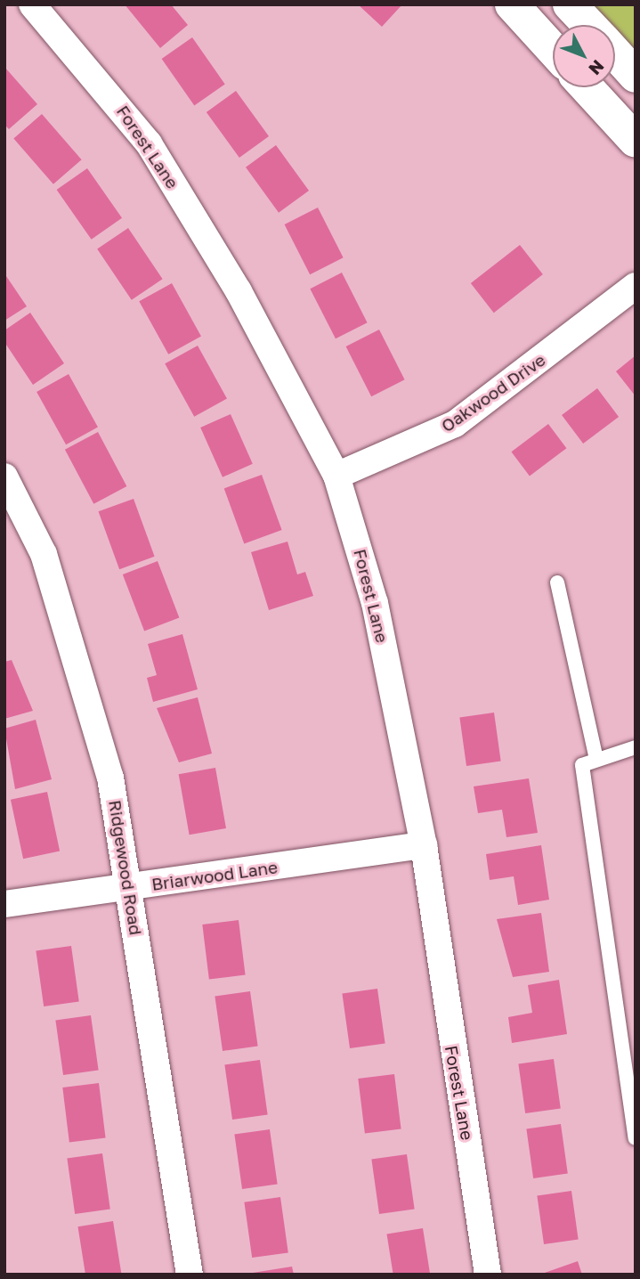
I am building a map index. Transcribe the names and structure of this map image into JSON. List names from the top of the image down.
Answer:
{
  "streets": {
    "street": [
      "Forest Lane",
      "Oakwood Drive",
      "Ridgewood Road",
      "Briarwood Lane"
    ]
  },
  "crossings": [
    ["Forest Lane", "Oakwood Drive"],
    ["Forest Lane", "Briarwood Lane"],
    ["Ridgewood Road", "Briarwood Lane"]
  ],
  "north": "bottom right"
}
